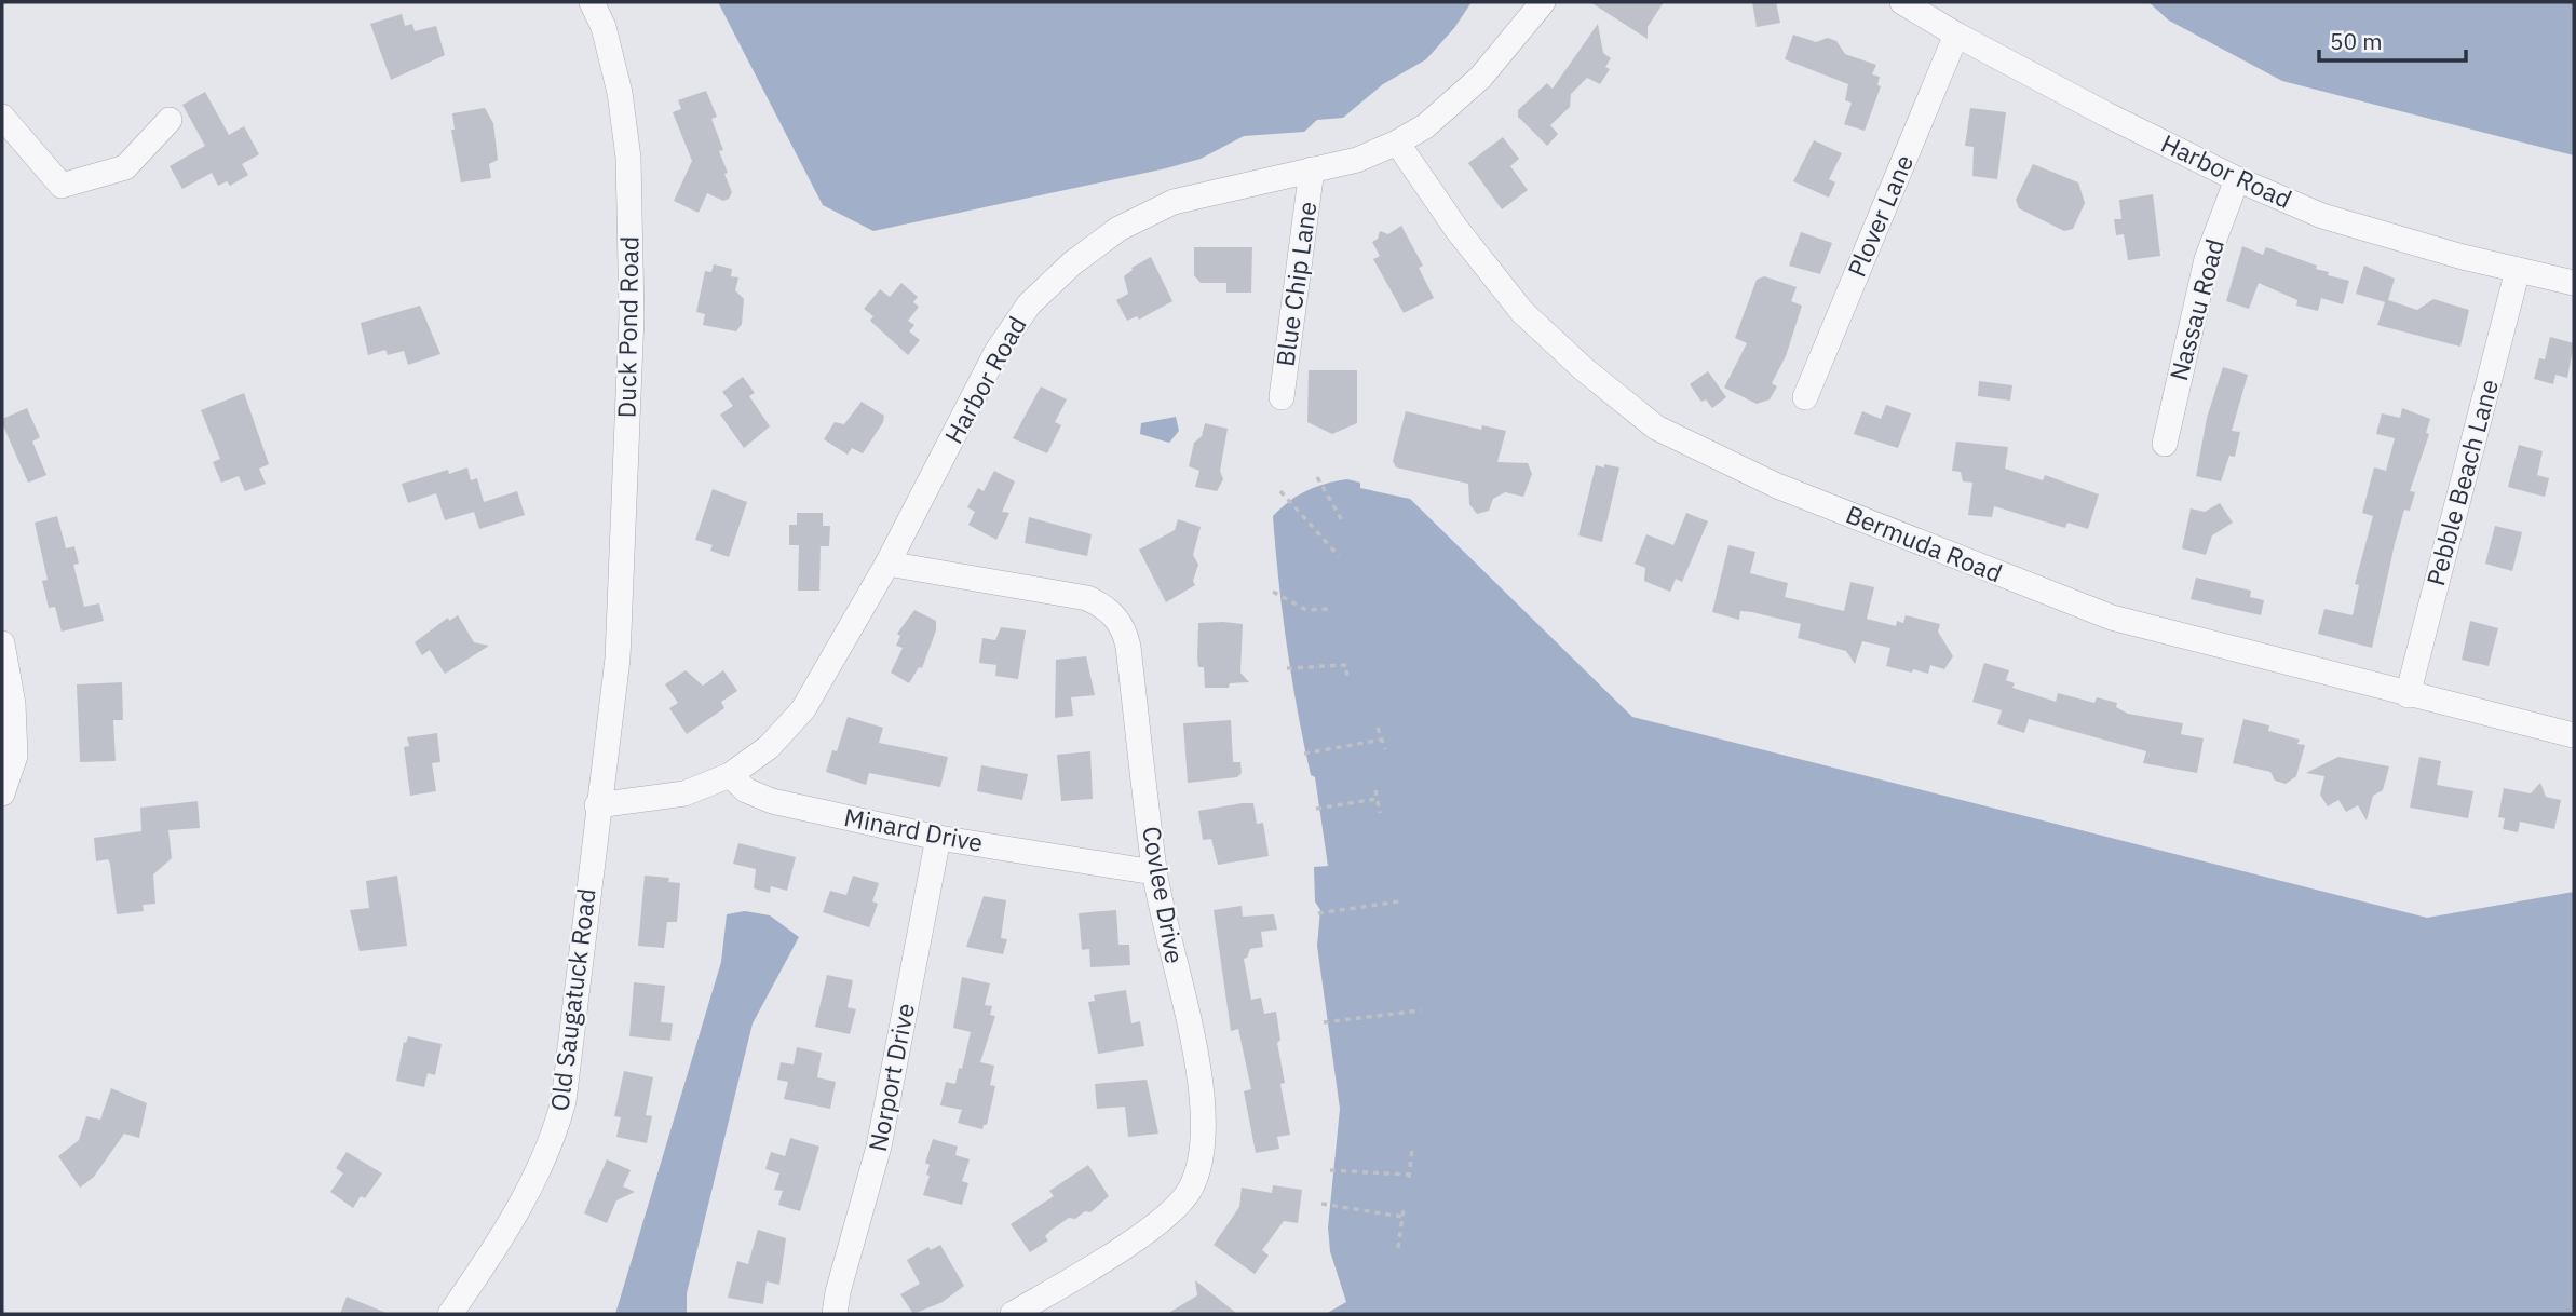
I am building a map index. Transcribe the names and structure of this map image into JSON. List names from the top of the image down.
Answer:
{
  "streets": {
    "street": [
      "Harbor Road",
      "Plover Lane",
      "Blue Chip Lane",
      "Nassau Road",
      "Duck Pond Road",
      "Pebble Beach Lane",
      "Bermuda Road",
      "Minard Drive",
      "Covlee Drive",
      "Old Saugatuck Road",
      "Norport Drive"
    ]
  },
  "crossings": [
    ["Harbor Road", "Plover Lane"],
    ["Harbor Road", "Blue Chip Lane"],
    ["Harbor Road", "Nassau Road"],
    ["Harbor Road", "Pebble Beach Lane"],
    ["Harbor Road", "Bermuda Road"],
    ["Harbor Road", "Minard Drive"],
    ["Harbor Road", "Covlee Drive"],
    ["Duck Pond Road", "Old Saugatuck Road"],
    ["Pebble Beach Lane", "Bermuda Road"],
    ["Minard Drive", "Covlee Drive"],
    ["Minard Drive", "Norport Drive"]
  ],
  "scale_bar": "50 m"
}
